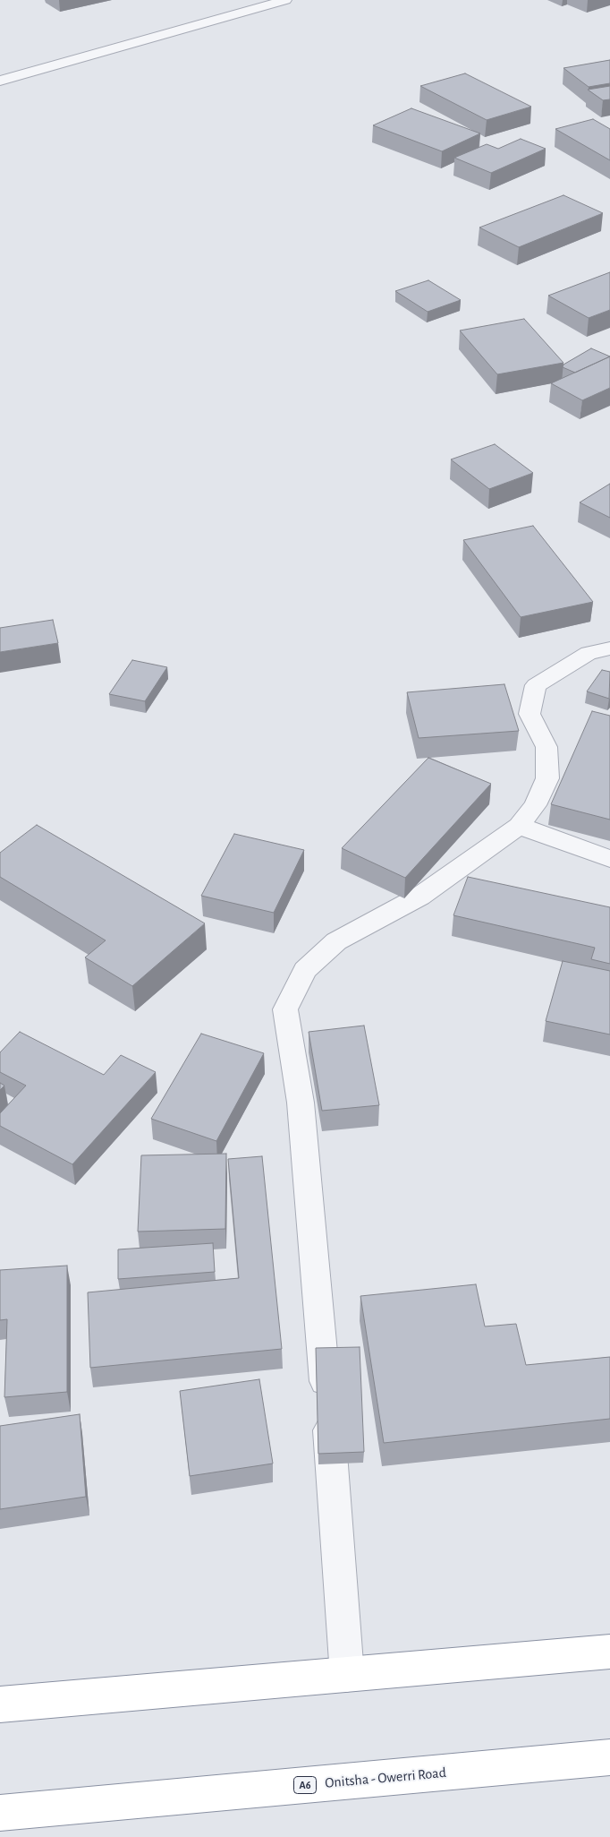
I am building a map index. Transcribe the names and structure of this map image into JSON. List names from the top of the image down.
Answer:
{
  "streets": {
    "highway": ["Onitsha - Owerri Road", "A6"]
  }
}
